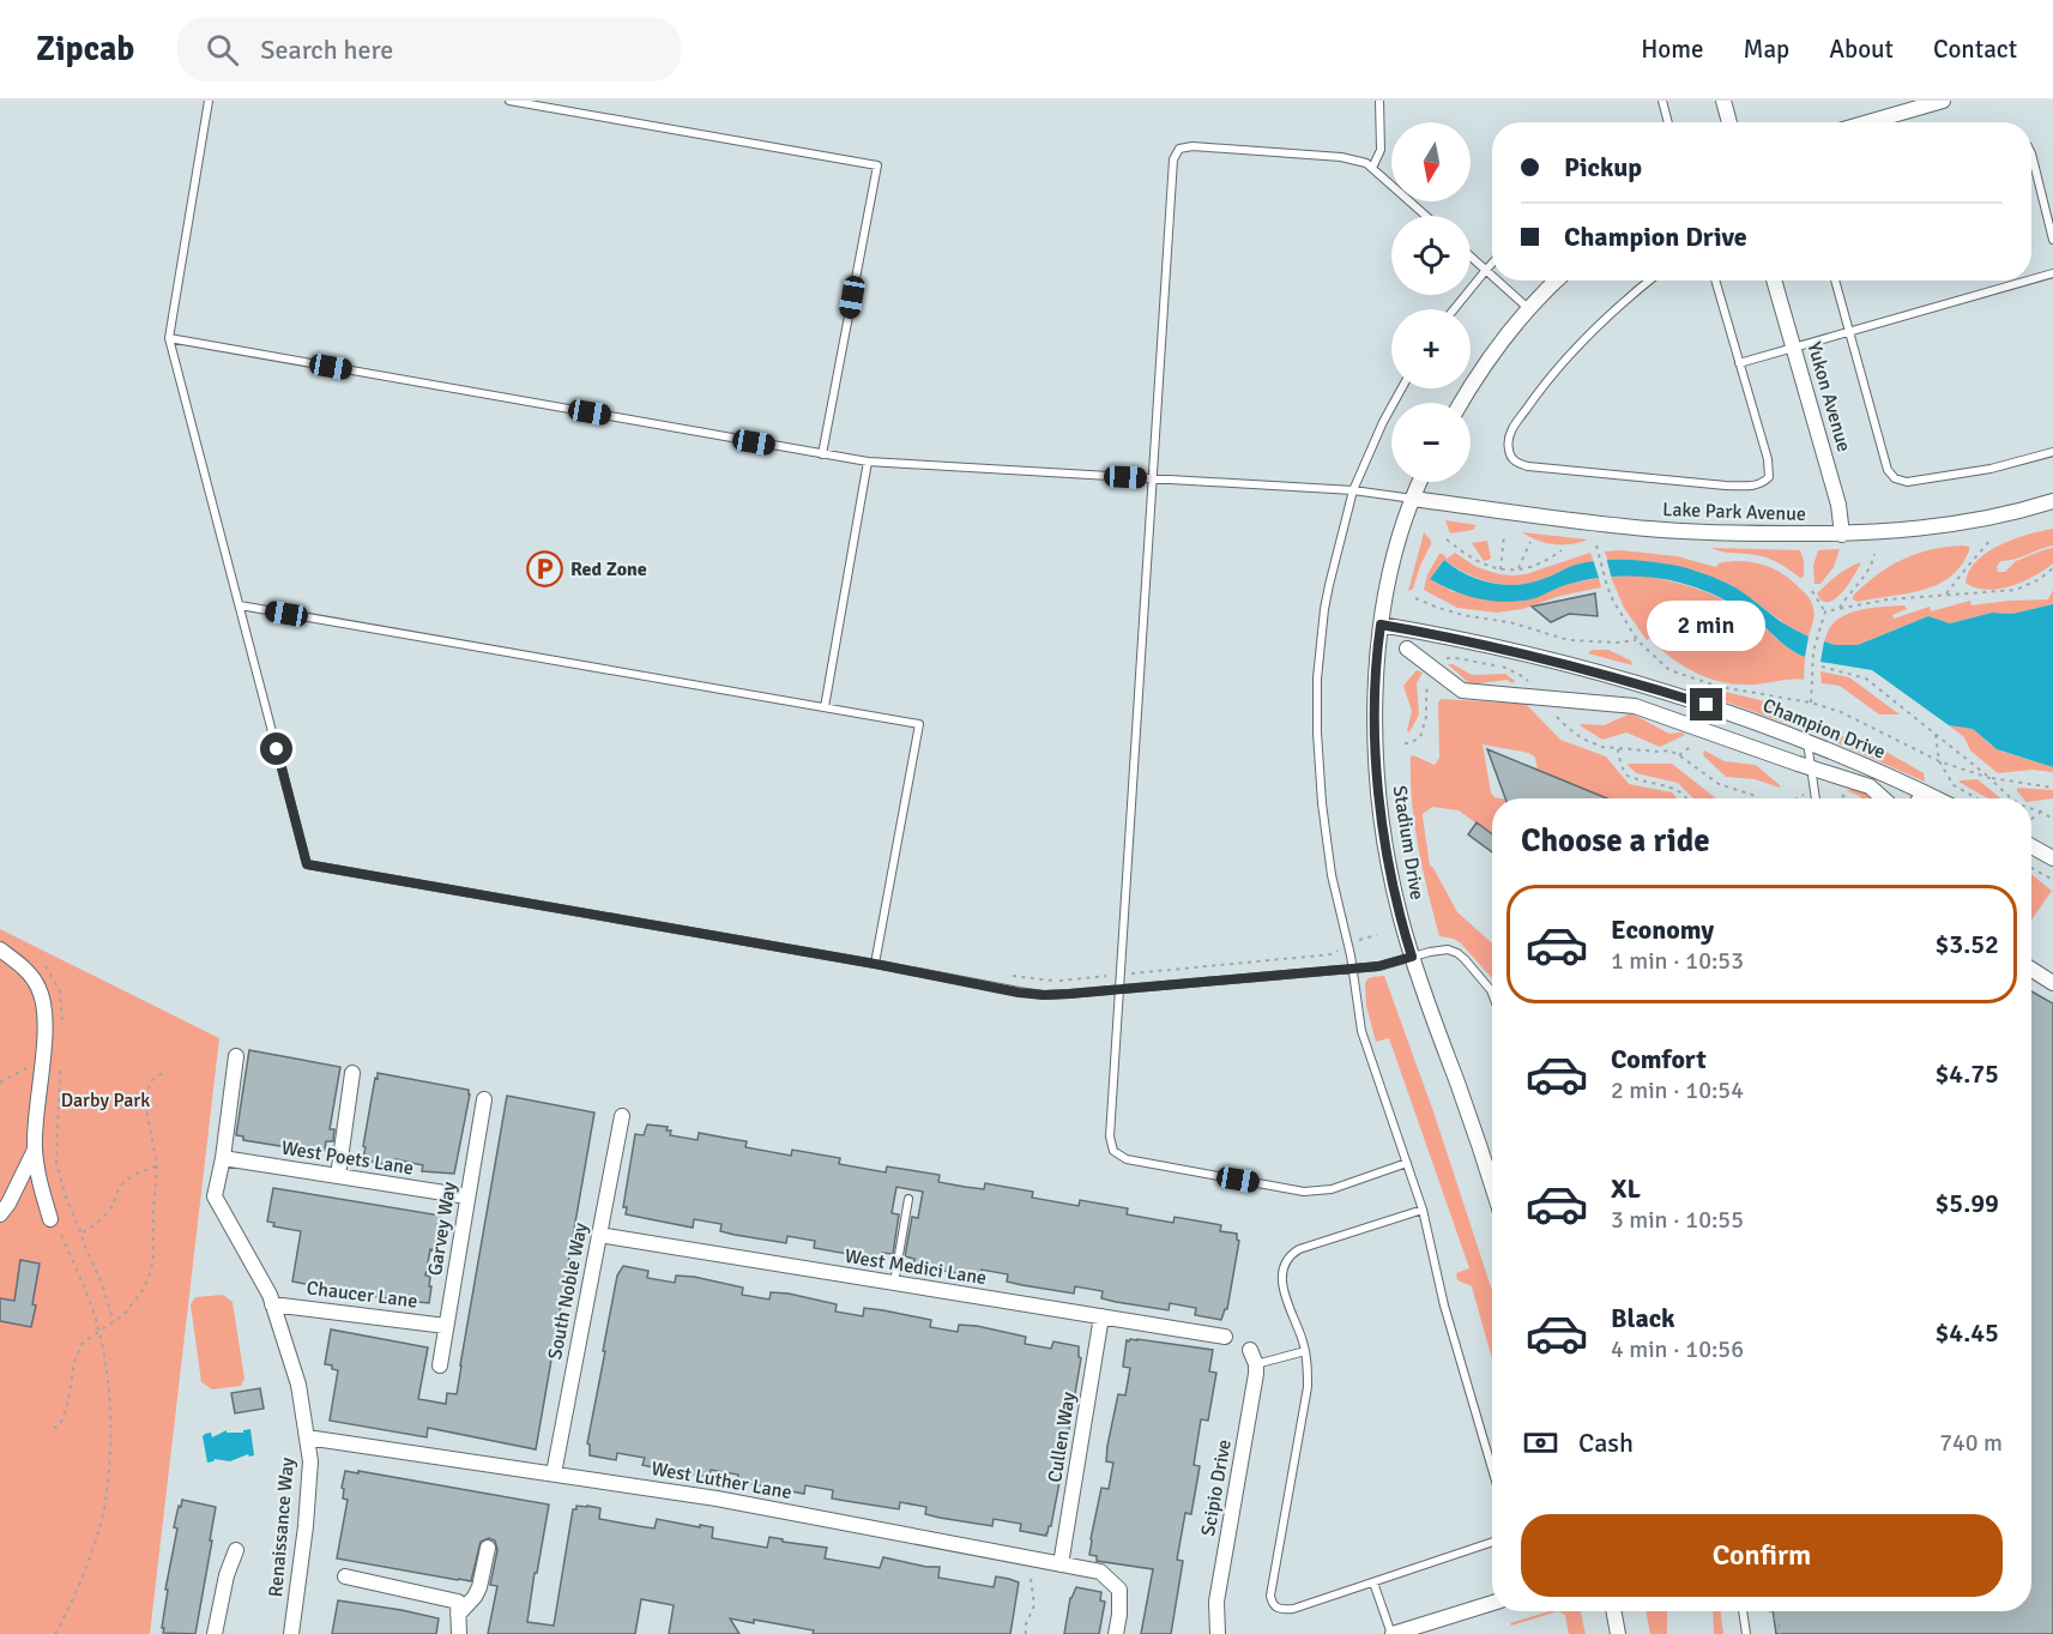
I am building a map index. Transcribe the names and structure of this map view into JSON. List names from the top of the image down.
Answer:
{
  "streets": {
    "street": [
      "Yukon Avenue",
      "Lake Park Avenue",
      "Champion Drive",
      "Stadium Drive",
      "West Poets Lane",
      "Garvey Way",
      "West Medici Lane",
      "South Noble Way",
      "Chaucer Lane",
      "Cullen Way",
      "West Luther Lane",
      "Scipio Drive",
      "Renaissance Way"
    ]
  },
  "crossings": [
    ["Yukon Avenue", "Lake Park Avenue"],
    ["Lake Park Avenue", "Stadium Drive"],
    ["Champion Drive", "Stadium Drive"],
    ["West Poets Lane", "Garvey Way"],
    ["West Poets Lane", "Renaissance Way"],
    ["Garvey Way", "Chaucer Lane"],
    ["West Medici Lane", "South Noble Way"],
    ["West Medici Lane", "Cullen Way"],
    ["South Noble Way", "West Luther Lane"],
    ["Chaucer Lane", "Renaissance Way"],
    ["Cullen Way", "West Luther Lane"],
    ["West Luther Lane", "Renaissance Way"]
  ],
  "parks": ["Darby Park"],
  "places": {
    "parking": ["Red Zone"]
  },
  "north": "bottom",
  "page": {
    "header": "Zipcab",
    "search": "Search here",
    "nav": [
      "Home",
      "Map",
      "About",
      "Contact"
    ],
    "map_buttons": ["+", "−"],
    "banner": ["Pickup", "Champion Drive"],
    "bubble": "2 min",
    "heading": "Choose a ride",
    "list": [
      {
        "name": "Economy",
        "note": "1 min · 10:53",
        "value": "$3.52"
      },
      {
        "name": "Comfort",
        "note": "2 min · 10:54",
        "value": "$4.75"
      },
      {
        "name": "XL",
        "note": "3 min · 10:55",
        "value": "$5.99"
      },
      {
        "name": "Black",
        "note": "4 min · 10:56",
        "value": "$4.45"
      }
    ],
    "pay": ["Cash", "740 m"],
    "buttons": "Confirm"
  }
}
